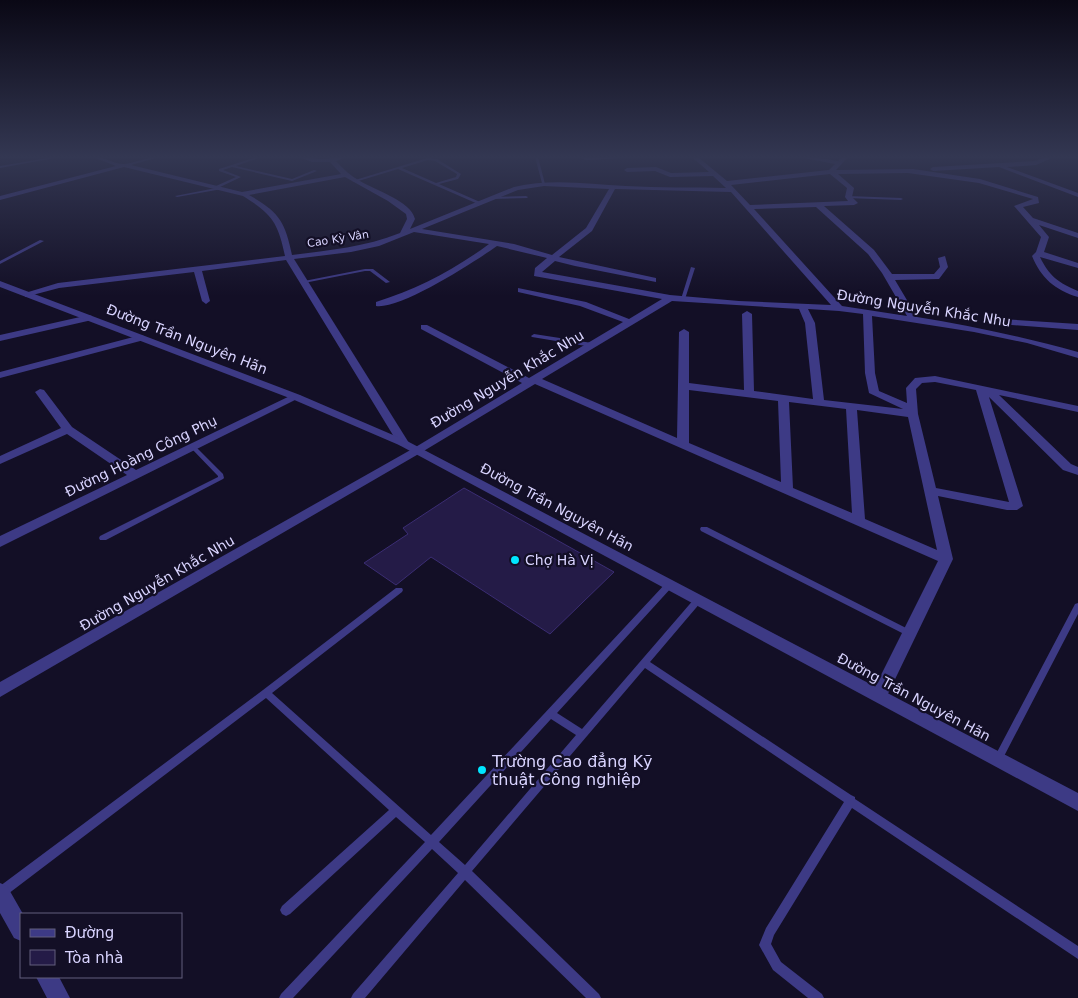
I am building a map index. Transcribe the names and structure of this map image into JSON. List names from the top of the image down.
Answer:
{
  "streets": {
    "street": [
      "Cao Kỳ Vân",
      "Đường Nguyễn Khắc Nhu",
      "Đường Trần Nguyên Hãn",
      "Đường Hoàng Công Phụ"
    ]
  },
  "crossings": [
    ["Cao Kỳ Vân", "Đường Trần Nguyên Hãn"],
    ["Đường Nguyễn Khắc Nhu", "Đường Trần Nguyên Hãn"],
    ["Đường Trần Nguyên Hãn", "Đường Hoàng Công Phụ"]
  ],
  "places": ["Chợ Hà Vị", "Trường Cao đẳng Kỹ thuật Công nghiệp"],
  "legend": ["Đường", "Tòa nhà"]
}
